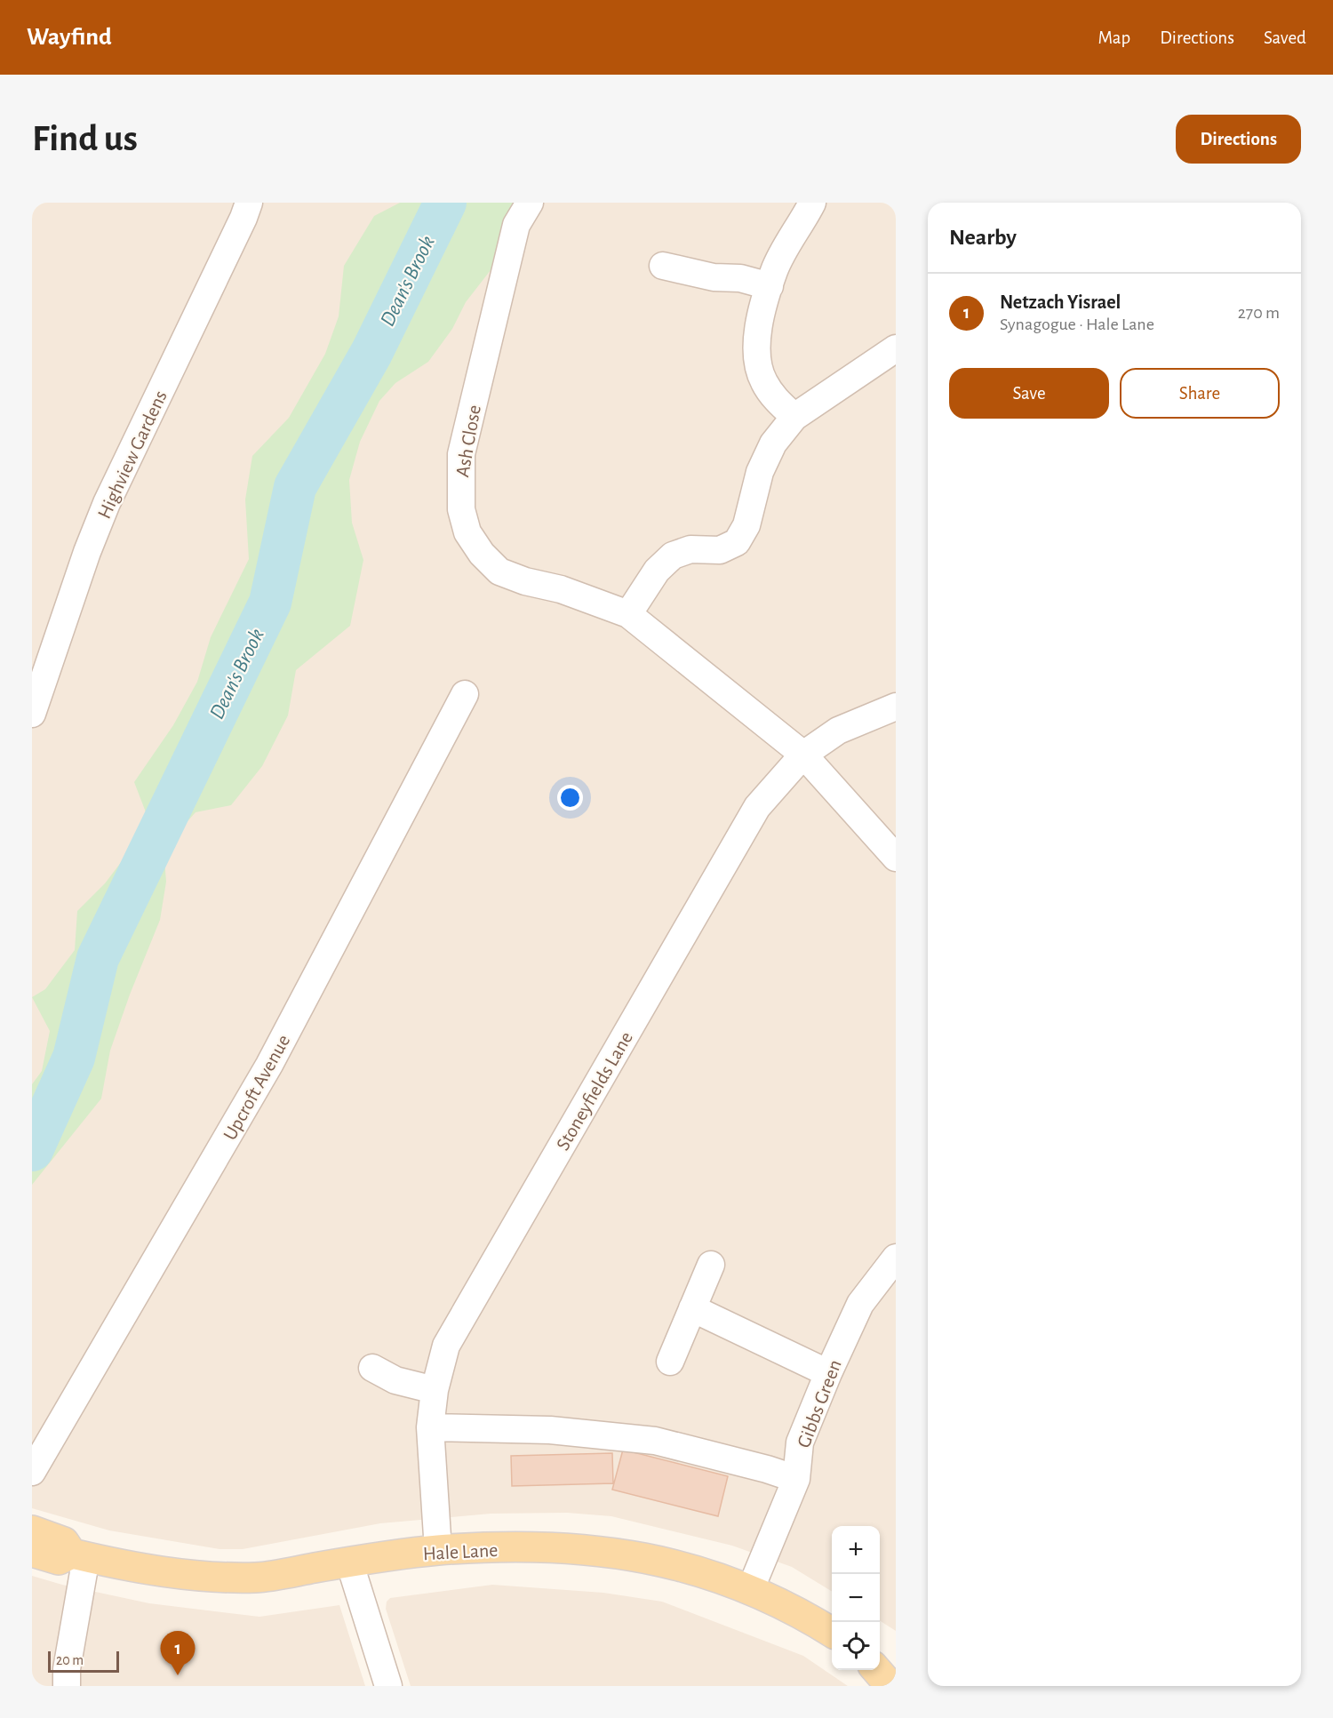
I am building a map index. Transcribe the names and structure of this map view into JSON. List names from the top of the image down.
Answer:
{
  "streets": {
    "main road": ["Hale Lane"],
    "street": [
      "Ash Close",
      "Highview Gardens",
      "Upcroft Avenue",
      "Stoneyfields Lane",
      "Gibbs Green"
    ]
  },
  "crossings": [
    ["Ash Close", "Stoneyfields Lane"],
    ["Stoneyfields Lane", "Hale Lane"],
    ["Gibbs Green", "Hale Lane"]
  ],
  "water": ["Dean's Brook"],
  "scale_bar": "20 m",
  "page": {
    "header": "Wayfind",
    "nav": ["Map", "Directions", "Saved"],
    "buttons": [
      "Directions",
      ["Save", "Share"]
    ],
    "title": "Find us",
    "heading": "Nearby",
    "list": [
      {
        "mark": "1",
        "name": "Netzach Yisrael",
        "note": "Synagogue · Hale Lane",
        "value": "270 m"
      }
    ],
    "map_buttons": ["+", "−"],
    "pins": "1",
    "scale": "20 m"
  }
}
